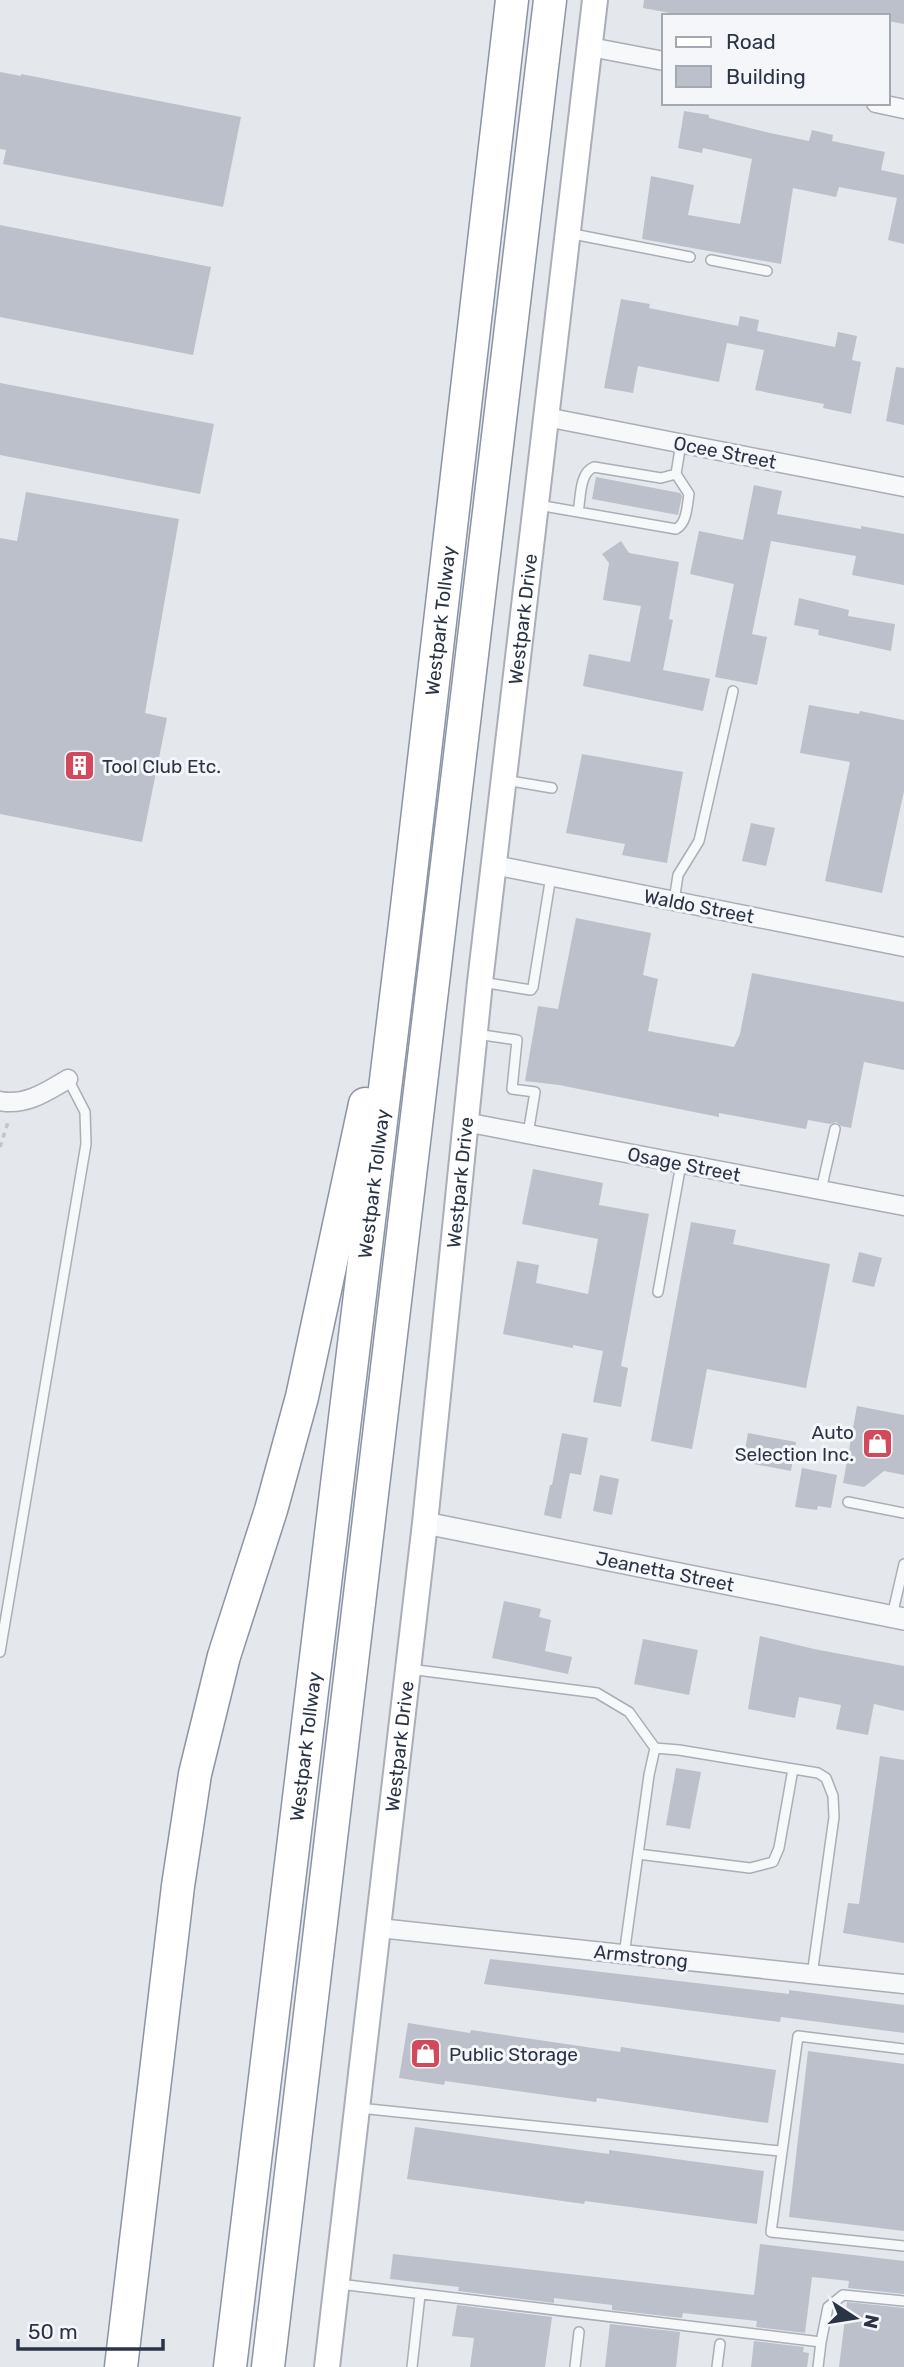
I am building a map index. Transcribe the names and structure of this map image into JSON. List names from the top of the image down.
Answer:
{
  "streets": {
    "highway": ["Westpark Tollway"],
    "main road": ["Westpark Drive"],
    "street": [
      "Ocee Street",
      "Waldo Street",
      "Osage Street",
      "Jeanetta Street",
      "Armstrong"
    ]
  },
  "crossings": [
    ["Ocee Street", "Westpark Drive"],
    ["Westpark Drive", "Waldo Street"],
    ["Westpark Drive", "Osage Street"],
    ["Westpark Drive", "Jeanetta Street"],
    ["Westpark Drive", "Armstrong"]
  ],
  "places": {
    "building": ["Tool Club Etc."],
    "shop": ["Auto Selection Inc.", "Public Storage"]
  },
  "legend": ["Road", "Building"],
  "scale_bar": "50 m",
  "north": "right"
}
